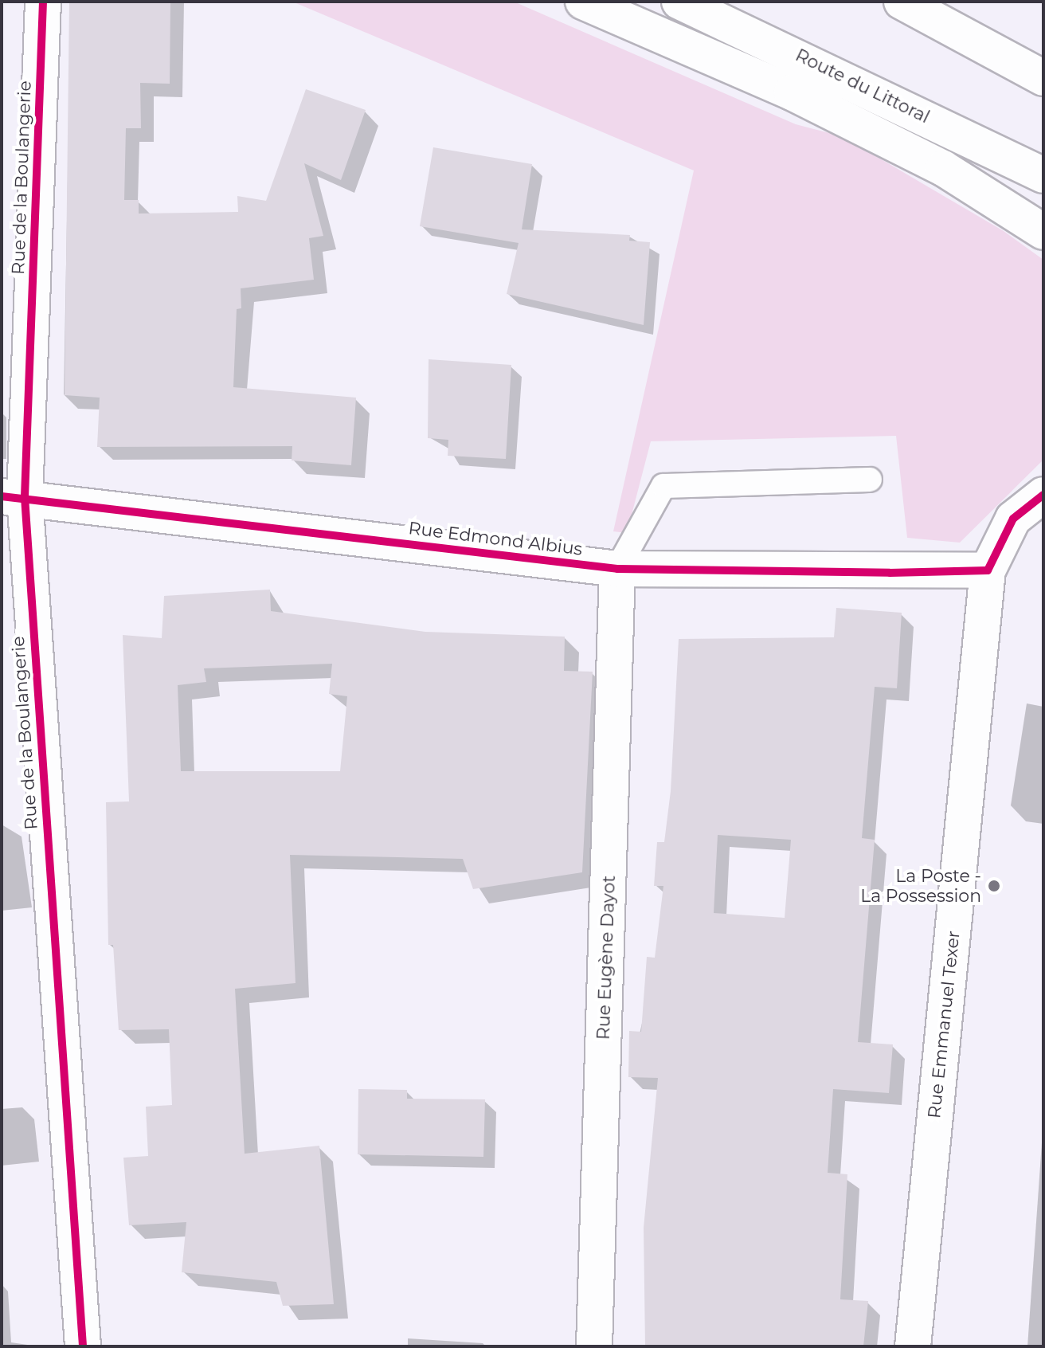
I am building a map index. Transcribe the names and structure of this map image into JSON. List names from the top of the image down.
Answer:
{
  "streets": {
    "main road": [
      "Route du Littoral",
      "Rue de la Boulangerie",
      "Rue Edmond Albius",
      "Rue Eugène Dayot",
      "Rue Emmanuel Texer"
    ]
  },
  "crossings": [
    ["Rue de la Boulangerie", "Rue Edmond Albius"],
    ["Rue Edmond Albius", "Rue Eugène Dayot"],
    ["Rue Edmond Albius", "Rue Emmanuel Texer"]
  ],
  "places": ["La Poste - La Possession"]
}
